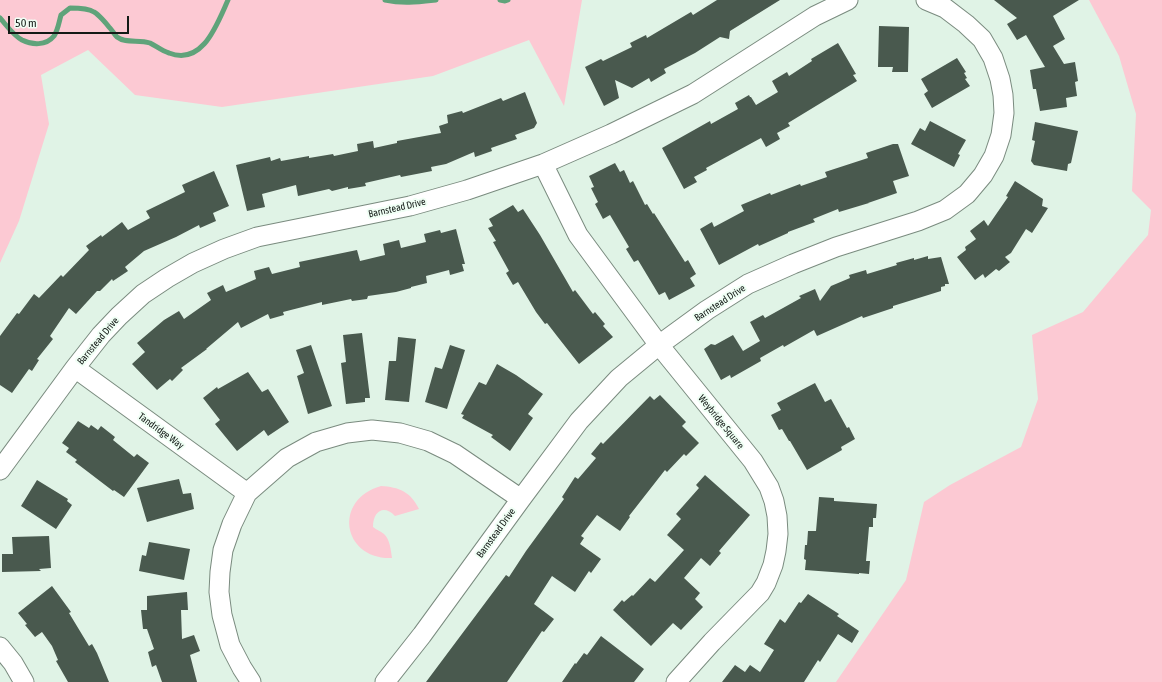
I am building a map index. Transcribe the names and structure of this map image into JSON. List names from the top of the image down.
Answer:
{
  "streets": {
    "street": ["Barnstead Drive", "Weybridge Square", "Tandridge Way"]
  },
  "crossings": [
    ["Barnstead Drive", "Weybridge Square"],
    ["Barnstead Drive", "Tandridge Way"]
  ],
  "scale_bar": "50 m"
}
